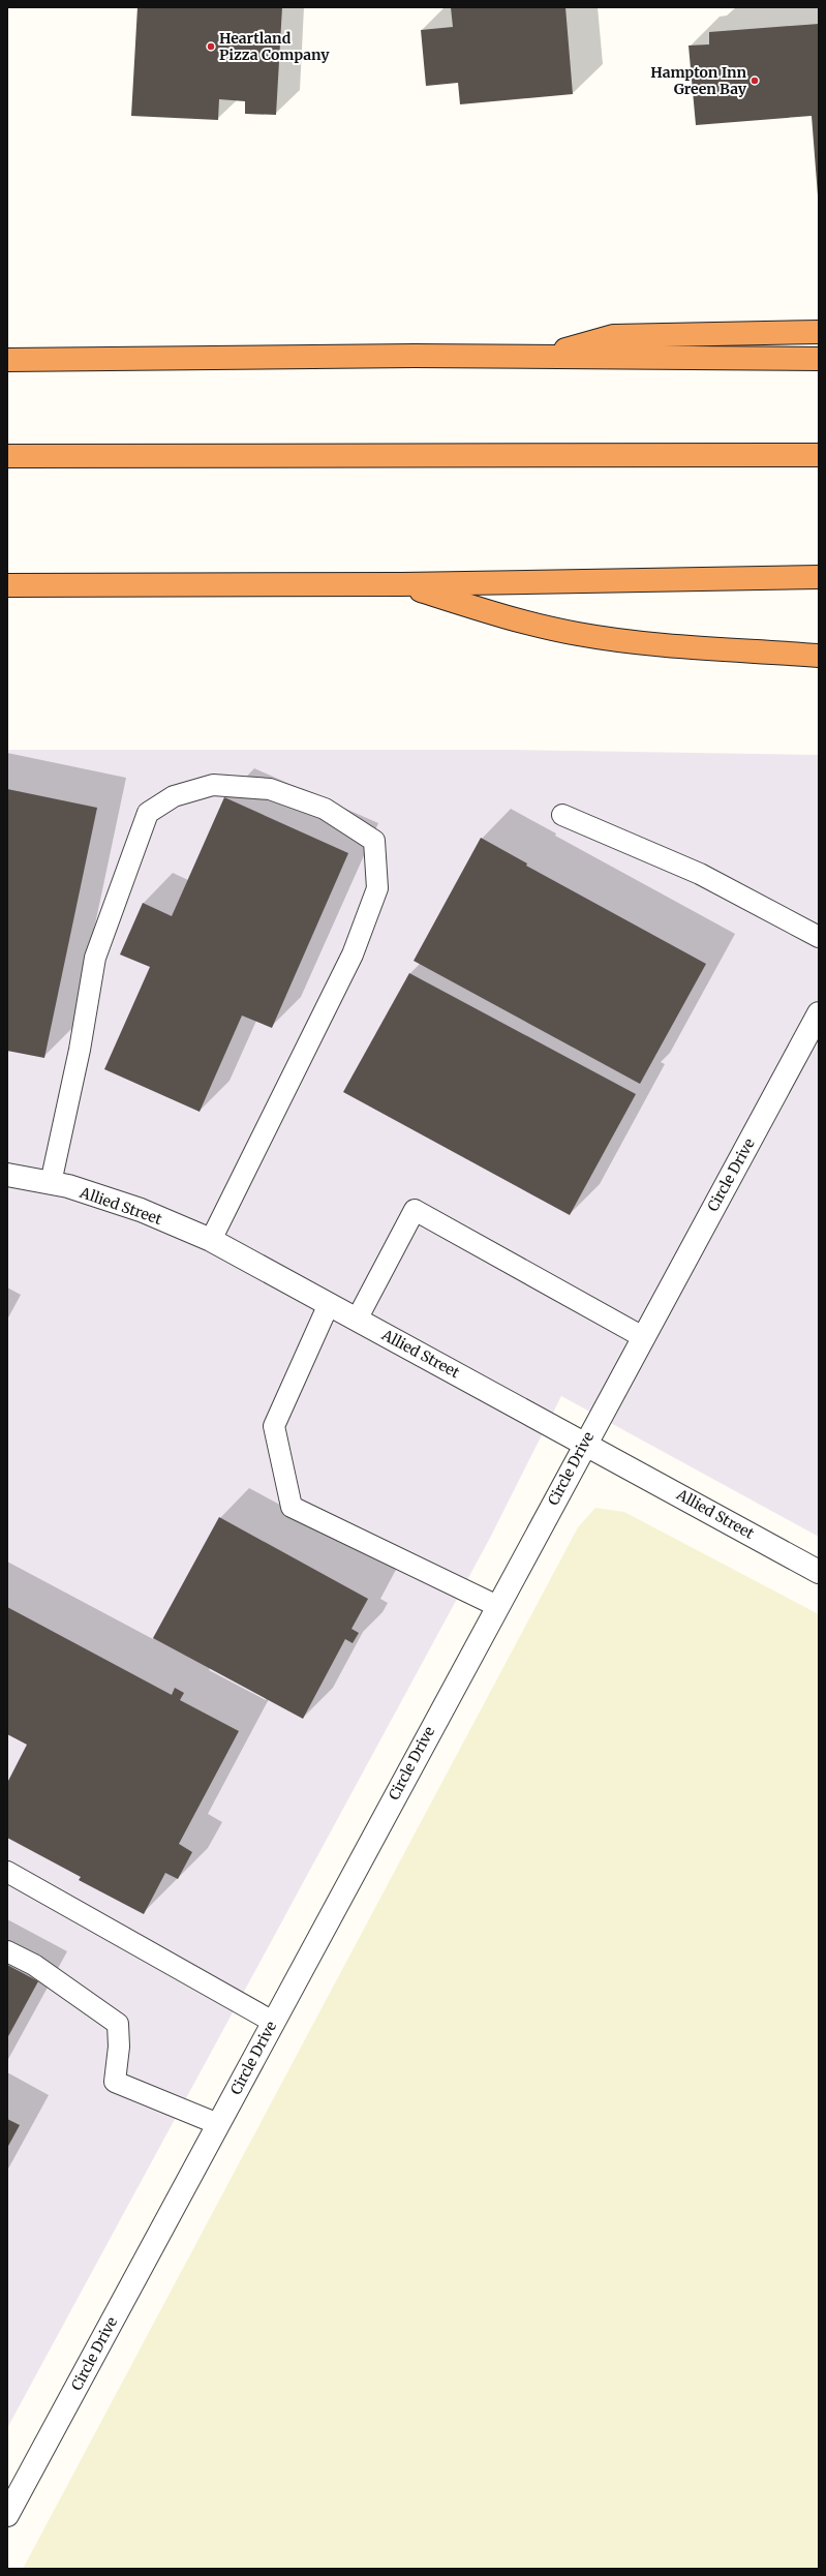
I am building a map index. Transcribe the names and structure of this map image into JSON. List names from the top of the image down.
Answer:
{
  "streets": {
    "street": ["Circle Drive", "Allied Street"]
  },
  "crossings": [
    ["Circle Drive", "Allied Street"]
  ],
  "places": ["Heartland Pizza Company", "Hampton Inn Green Bay"]
}
